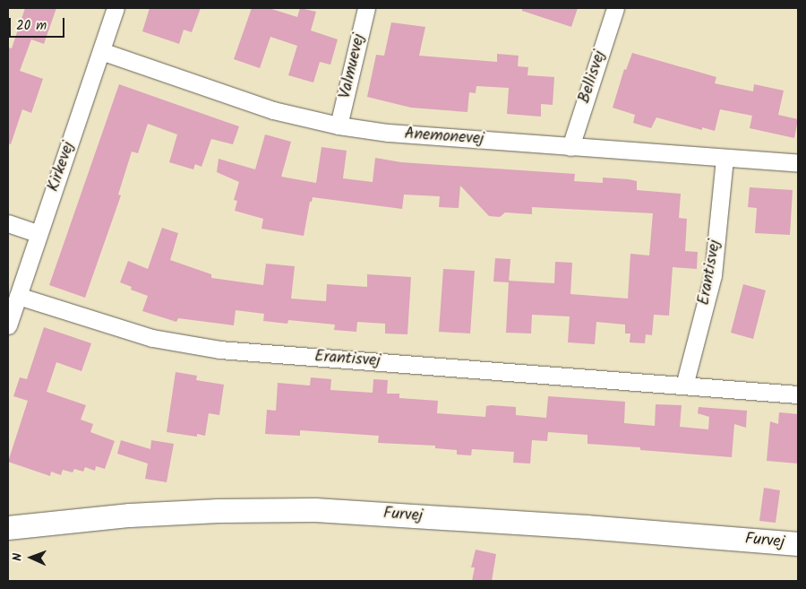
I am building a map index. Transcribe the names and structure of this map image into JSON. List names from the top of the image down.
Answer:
{
  "streets": {
    "main road": ["Furvej"],
    "street": [
      "Valmuevej",
      "Bellisvej",
      "Anemonevej",
      "Kirkevej",
      "Erantisvej"
    ]
  },
  "crossings": [
    ["Valmuevej", "Anemonevej"],
    ["Bellisvej", "Anemonevej"],
    ["Anemonevej", "Kirkevej"],
    ["Anemonevej", "Erantisvej"],
    ["Kirkevej", "Erantisvej"]
  ],
  "scale_bar": "20 m",
  "north": "left"
}
